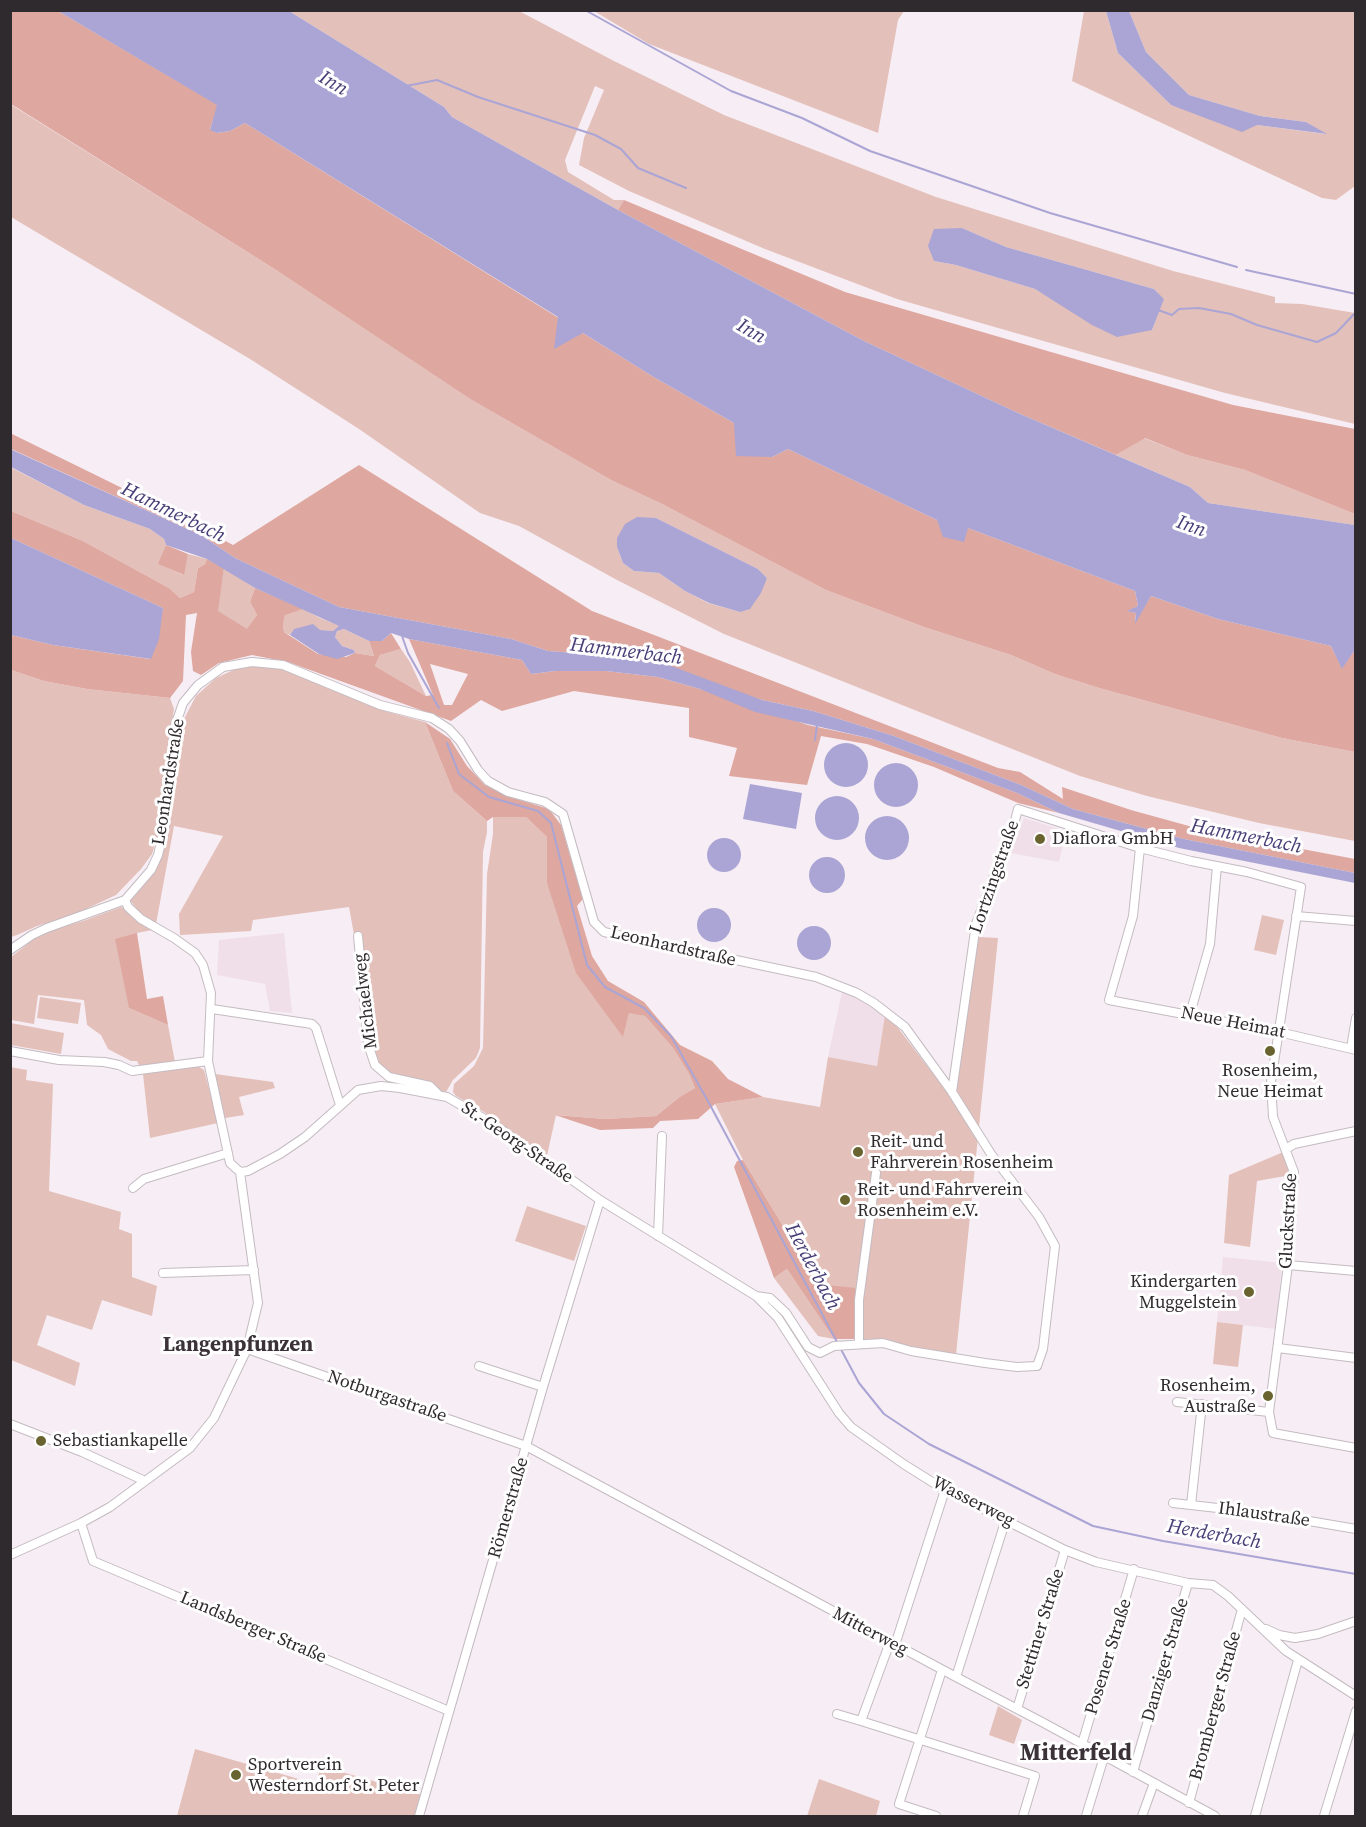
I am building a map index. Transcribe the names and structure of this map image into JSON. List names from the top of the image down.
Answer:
{
  "streets": {
    "street": [
      "Leonhardstraße",
      "Lortzingstraße",
      "Michaelweg",
      "Neue Heimat",
      "St.-Georg-Straße",
      "Gluckstraße",
      "Notburgastraße",
      "Wasserweg",
      "Römerstraße",
      "Ihlaustraße",
      "Landsberger Straße",
      "Stettiner Straße",
      "Mitterweg",
      "Posener Straße",
      "Danziger Straße",
      "Bromberger Straße"
    ]
  },
  "crossings": [
    ["Leonhardstraße", "Lortzingstraße"],
    ["Lortzingstraße", "Neue Heimat"],
    ["Lortzingstraße", "Gluckstraße"],
    ["Michaelweg", "St.-Georg-Straße"],
    ["Neue Heimat", "Gluckstraße"],
    ["St.-Georg-Straße", "Wasserweg"],
    ["St.-Georg-Straße", "Römerstraße"],
    ["Notburgastraße", "Römerstraße"],
    ["Notburgastraße", "Mitterweg"],
    ["Wasserweg", "Stettiner Straße"],
    ["Wasserweg", "Posener Straße"],
    ["Wasserweg", "Danziger Straße"],
    ["Wasserweg", "Bromberger Straße"],
    ["Römerstraße", "Landsberger Straße"],
    ["Römerstraße", "Mitterweg"],
    ["Stettiner Straße", "Mitterweg"],
    ["Mitterweg", "Posener Straße"],
    ["Mitterweg", "Danziger Straße"],
    ["Mitterweg", "Bromberger Straße"]
  ],
  "districts": ["Langenpfunzen", "Mitterfeld"],
  "water": ["Inn", "Hammerbach", "Herderbach"],
  "places": [
    "Diaflora GmbH",
    "Rosenheim, Neue Heimat",
    "Reit- und Fahrverein Rosenheim",
    "Reit- und Fahrverein Rosenheim e.V.",
    "Kindergarten Muggelstein",
    "Rosenheim, Austraße",
    "Sebastiankapelle",
    "Sportverein Westerndorf St. Peter"
  ]
}
